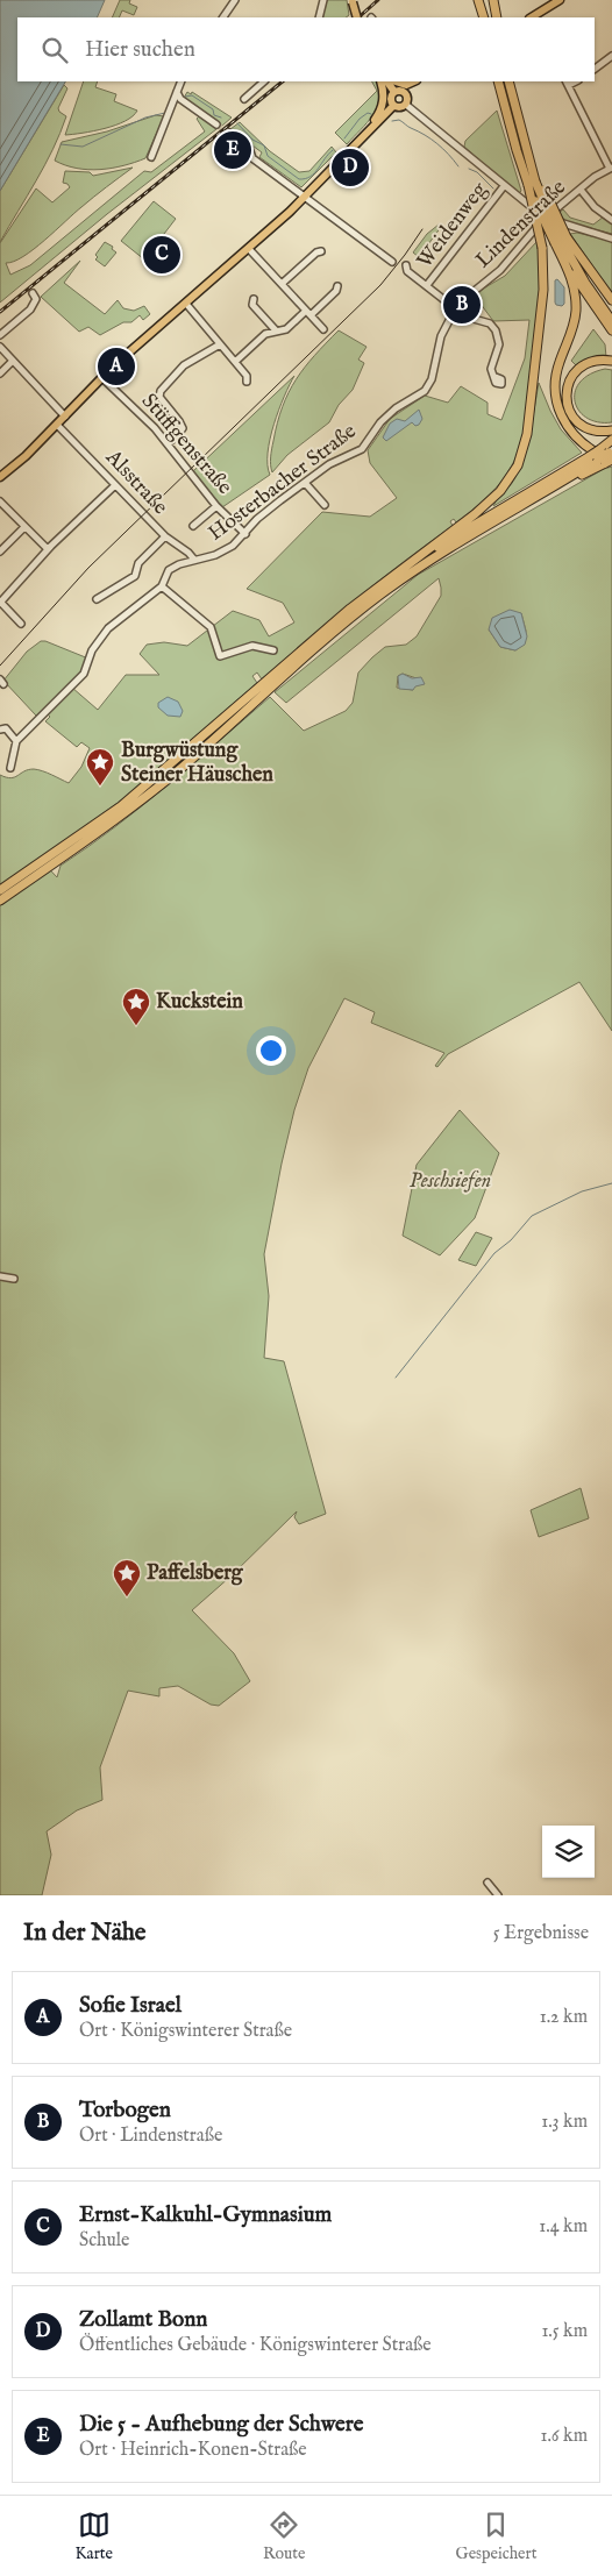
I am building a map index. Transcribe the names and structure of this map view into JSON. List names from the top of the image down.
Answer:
{
  "streets": {
    "street": [
      "Lindenstraße",
      "Weidenweg",
      "Stüffgenstraße",
      "Alsstraße",
      "Hosterbacher Straße"
    ]
  },
  "crossings": [
    ["Lindenstraße", "Hosterbacher Straße"],
    ["Stüffgenstraße", "Hosterbacher Straße"],
    ["Alsstraße", "Hosterbacher Straße"]
  ],
  "parks": ["Peschsiefen"],
  "places": {
    "place": ["Burgwüstung Steiner Häuschen", "Kuckstein", "Paffelsberg"]
  },
  "page": {
    "search": "Hier suchen",
    "pins": [
      "E",
      "D",
      "C",
      "B",
      "A"
    ],
    "heading": ["In der Nähe", "5 Ergebnisse"],
    "list": [
      {
        "mark": "A",
        "name": "Sofie Israel",
        "note": "Ort · Königswinterer Straße",
        "value": "1.2 km"
      },
      {
        "mark": "B",
        "name": "Torbogen",
        "note": "Ort · Lindenstraße",
        "value": "1.3 km"
      },
      {
        "mark": "C",
        "name": "Ernst-Kalkuhl-Gymnasium",
        "note": "Schule",
        "value": "1.4 km"
      },
      {
        "mark": "D",
        "name": "Zollamt Bonn",
        "note": "Öffentliches Gebäude · Königswinterer Straße",
        "value": "1.5 km"
      },
      {
        "mark": "E",
        "name": "Die 5 - Aufhebung der Schwere",
        "note": "Ort · Heinrich-Konen-Straße",
        "value": "1.6 km"
      }
    ],
    "nav": ["Karte", "Route", "Gespeichert"]
  }
}
